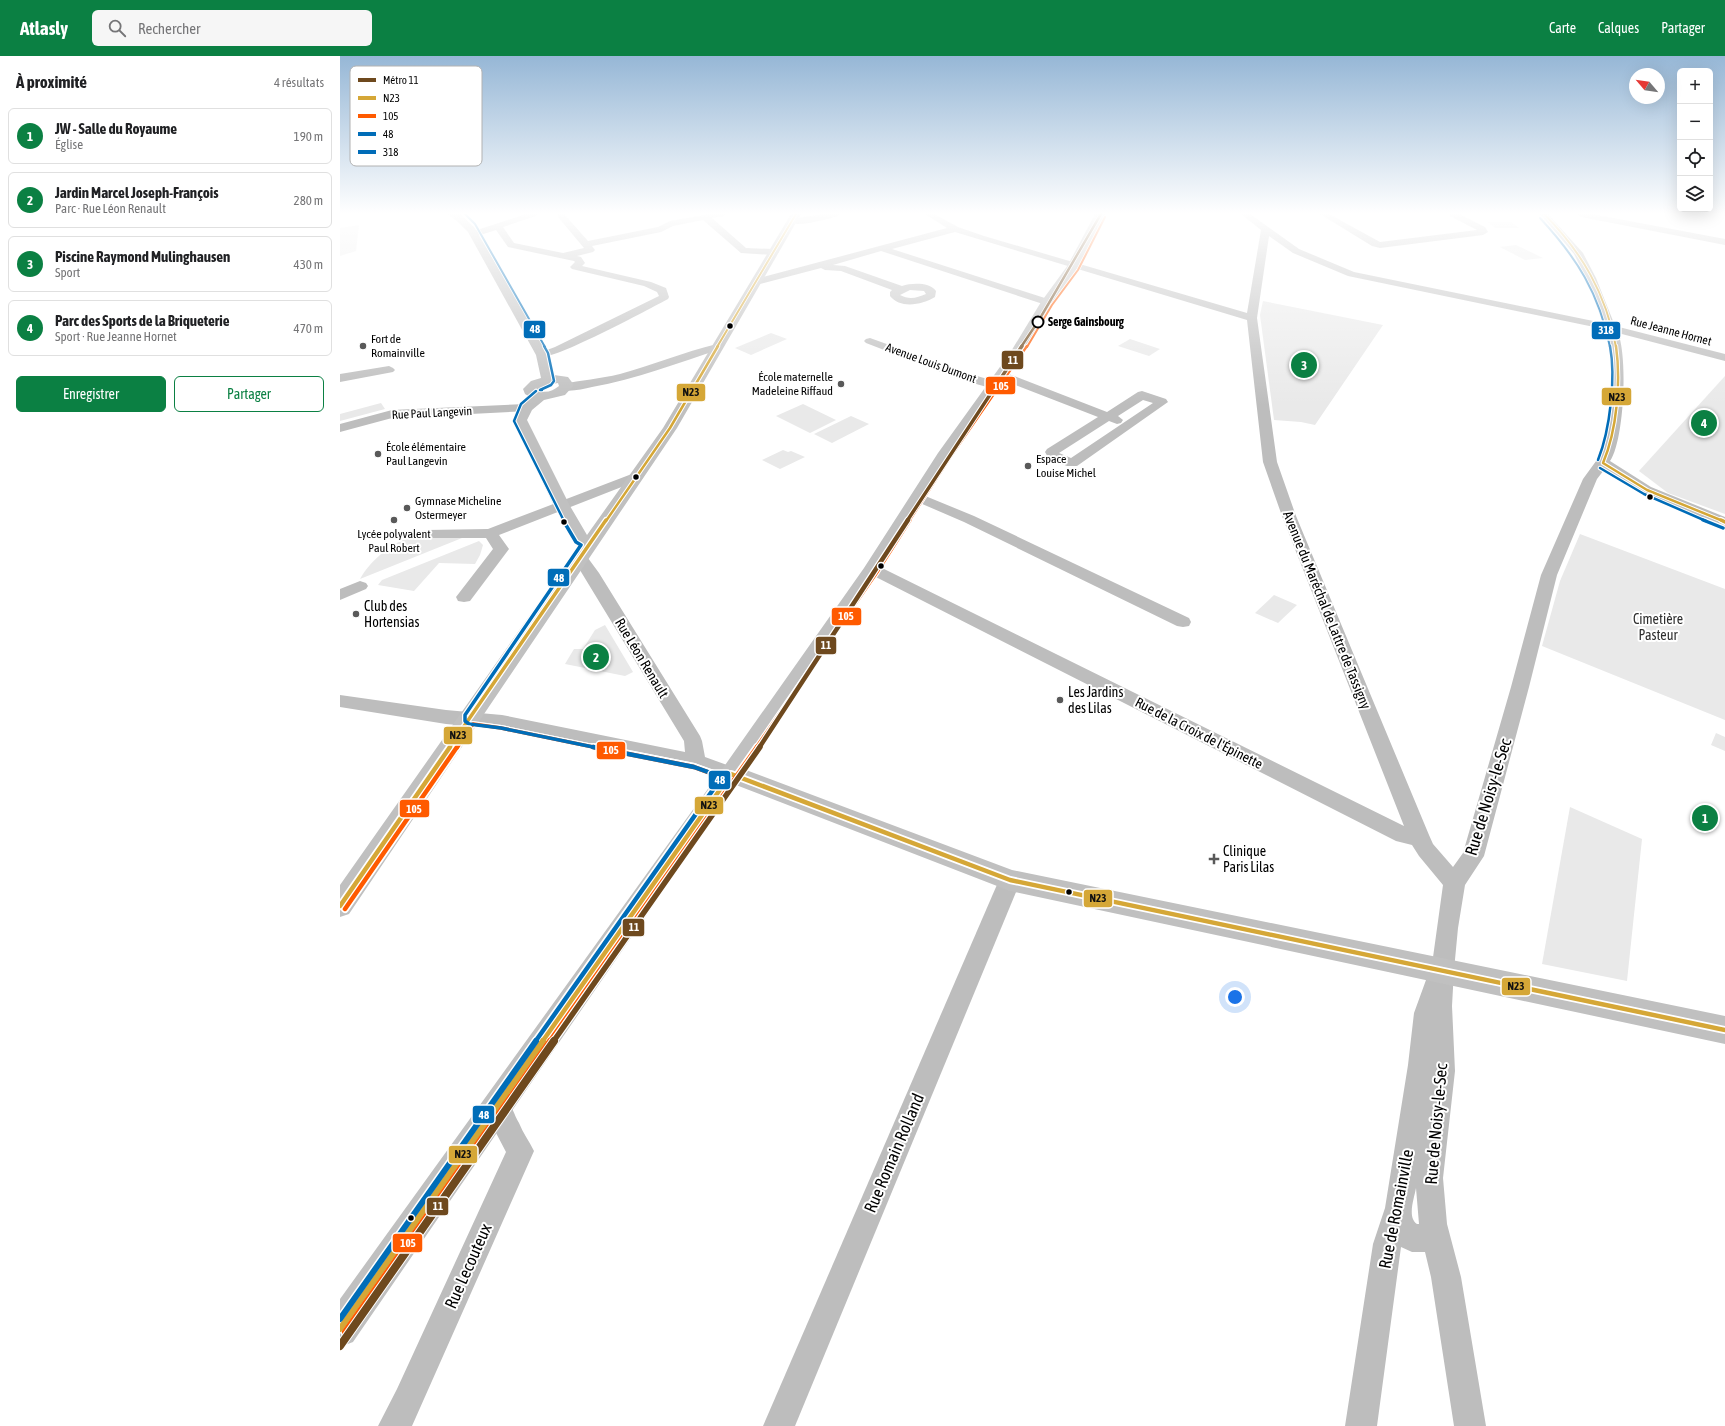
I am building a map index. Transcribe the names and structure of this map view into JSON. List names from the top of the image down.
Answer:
{
  "streets": {
    "street": [
      "Rue Jeanne Hornet",
      "Avenue Louis Dumont",
      "Rue Paul Langevin",
      "Avenue du Maréchal de Lattre de Tassigny",
      "Rue Léon Renault",
      "Rue de la Croix de l'Épinette",
      "Rue de Noisy-le-Sec",
      "Rue Romain Rolland",
      "Rue de Romainville",
      "Rue Lecouteux"
    ]
  },
  "crossings": [
    ["Avenue du Maréchal de Lattre de Tassigny", "Rue de la Croix de l'Épinette"],
    ["Avenue du Maréchal de Lattre de Tassigny", "Rue de Noisy-le-Sec"],
    ["Rue de Noisy-le-Sec", "Rue de Romainville"]
  ],
  "parks": ["Cimetière Pasteur"],
  "places": {
    "other": [
      "Serge Gainsbourg",
      "Fort de Romainville",
      "École maternelle Madeleine Riffaud",
      "École élémentaire Paul Langevin",
      "Espace Louise Michel",
      "Gymnase Micheline Ostermeyer",
      "Lycée polyvalent Paul Robert",
      "Club des Hortensias",
      "Les Jardins des Lilas"
    ],
    "health": ["Clinique Paris Lilas"]
  },
  "lines": [
    "metro line 11",
    "transit line N23",
    "transit line 105",
    "transit line 48",
    "transit line 318"
  ],
  "legend": [
    "Métro 11",
    "N23",
    "105",
    "48",
    "318"
  ],
  "north": "top left",
  "page": {
    "header": "Atlasly",
    "search": "Rechercher",
    "nav": ["Carte", "Calques", "Partager"],
    "heading": ["À proximité", "4 résultats"],
    "map_buttons": ["+", "−"],
    "list": [
      {
        "mark": "1",
        "name": "JW - Salle du Royaume",
        "note": "Église",
        "value": "190 m"
      },
      {
        "mark": "2",
        "name": "Jardin Marcel Joseph-François",
        "note": "Parc · Rue Léon Renault",
        "value": "280 m"
      },
      {
        "mark": "3",
        "name": "Piscine Raymond Mulinghausen",
        "note": "Sport",
        "value": "430 m"
      },
      {
        "mark": "4",
        "name": "Parc des Sports de la Briqueterie",
        "note": "Sport · Rue Jeanne Hornet",
        "value": "470 m"
      }
    ],
    "pins": [
      "3",
      "4",
      "2",
      "1"
    ],
    "buttons": ["Enregistrer", "Partager"]
  }
}
